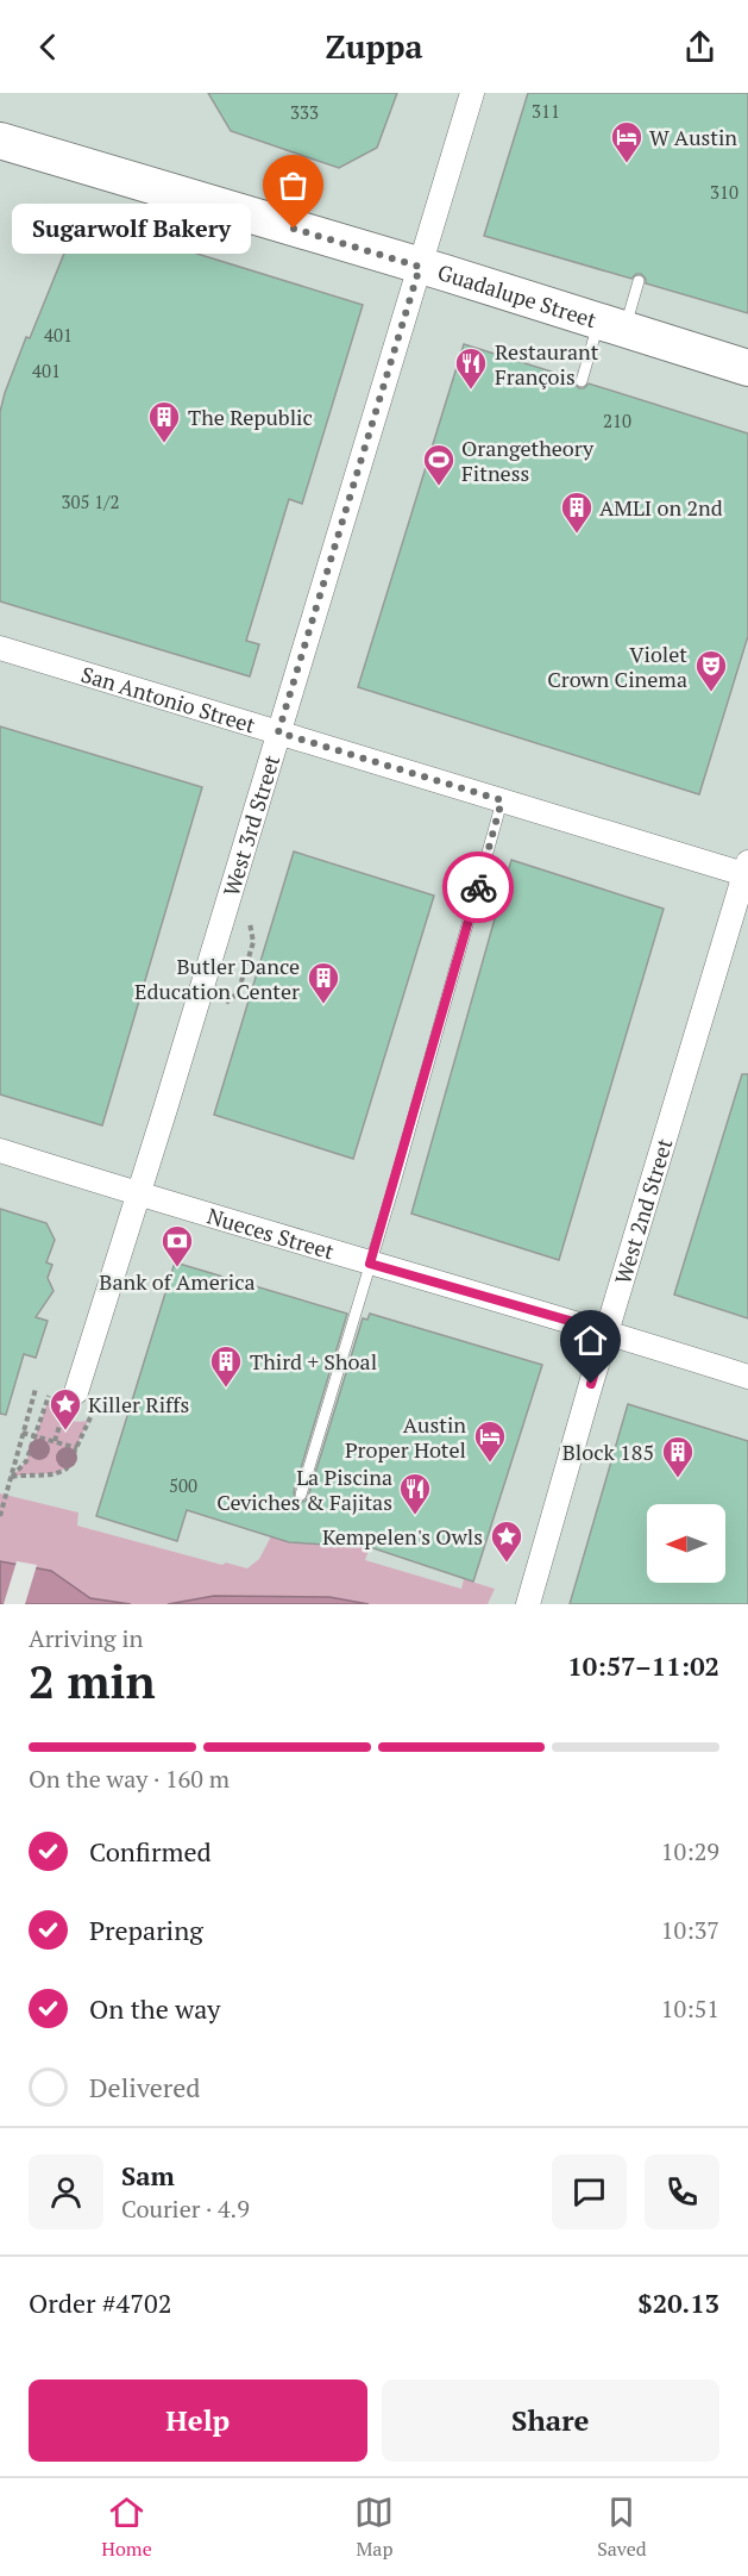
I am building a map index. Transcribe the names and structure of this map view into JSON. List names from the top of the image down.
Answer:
{
  "streets": {
    "main road": ["Guadalupe Street"],
    "street": [
      "San Antonio Street",
      "West 3rd Street",
      "West 2nd Street",
      "Nueces Street"
    ]
  },
  "crossings": [
    ["Guadalupe Street", "West 3rd Street"],
    ["San Antonio Street", "West 3rd Street"],
    ["San Antonio Street", "West 2nd Street"],
    ["West 3rd Street", "Nueces Street"],
    ["West 2nd Street", "Nueces Street"]
  ],
  "places": {
    "hotel": ["W Austin", "Austin Proper Hotel"],
    "other": ["Sugarwolf Bakery"],
    "restaurant": ["Restaurant François", "La Piscina Ceviches & Fajitas"],
    "building": [
      "The Republic",
      "AMLI on 2nd",
      "Butler Dance Education Center",
      "Third + Shoal",
      "Block 185"
    ],
    "sports": ["Orangetheory Fitness"],
    "theatre": ["Violet Crown Cinema"],
    "bank": ["Bank of America"],
    "place": ["Killer Riffs", "Kempelen's Owls"]
  },
  "house_numbers": [
    "311",
    "333",
    "310",
    "401",
    "401",
    "210",
    "305 1/2",
    "500"
  ],
  "north": "left",
  "page": {
    "header": "Zuppa",
    "bubble": "Sugarwolf Bakery",
    "heading": ["2 min", "Arriving in", "10:57–11:02"],
    "panel": [
      "Sam",
      "Courier · 4.9",
      "Order #4702",
      "$20.13"
    ],
    "bar": "On the way · 160 m",
    "list": [
      ["Confirmed", "10:29"],
      ["Preparing", "10:37"],
      ["On the way", "10:51"],
      "Delivered"
    ],
    "buttons": ["Help", "Share"],
    "tabs": ["Home", "Map", "Saved"]
  }
}
